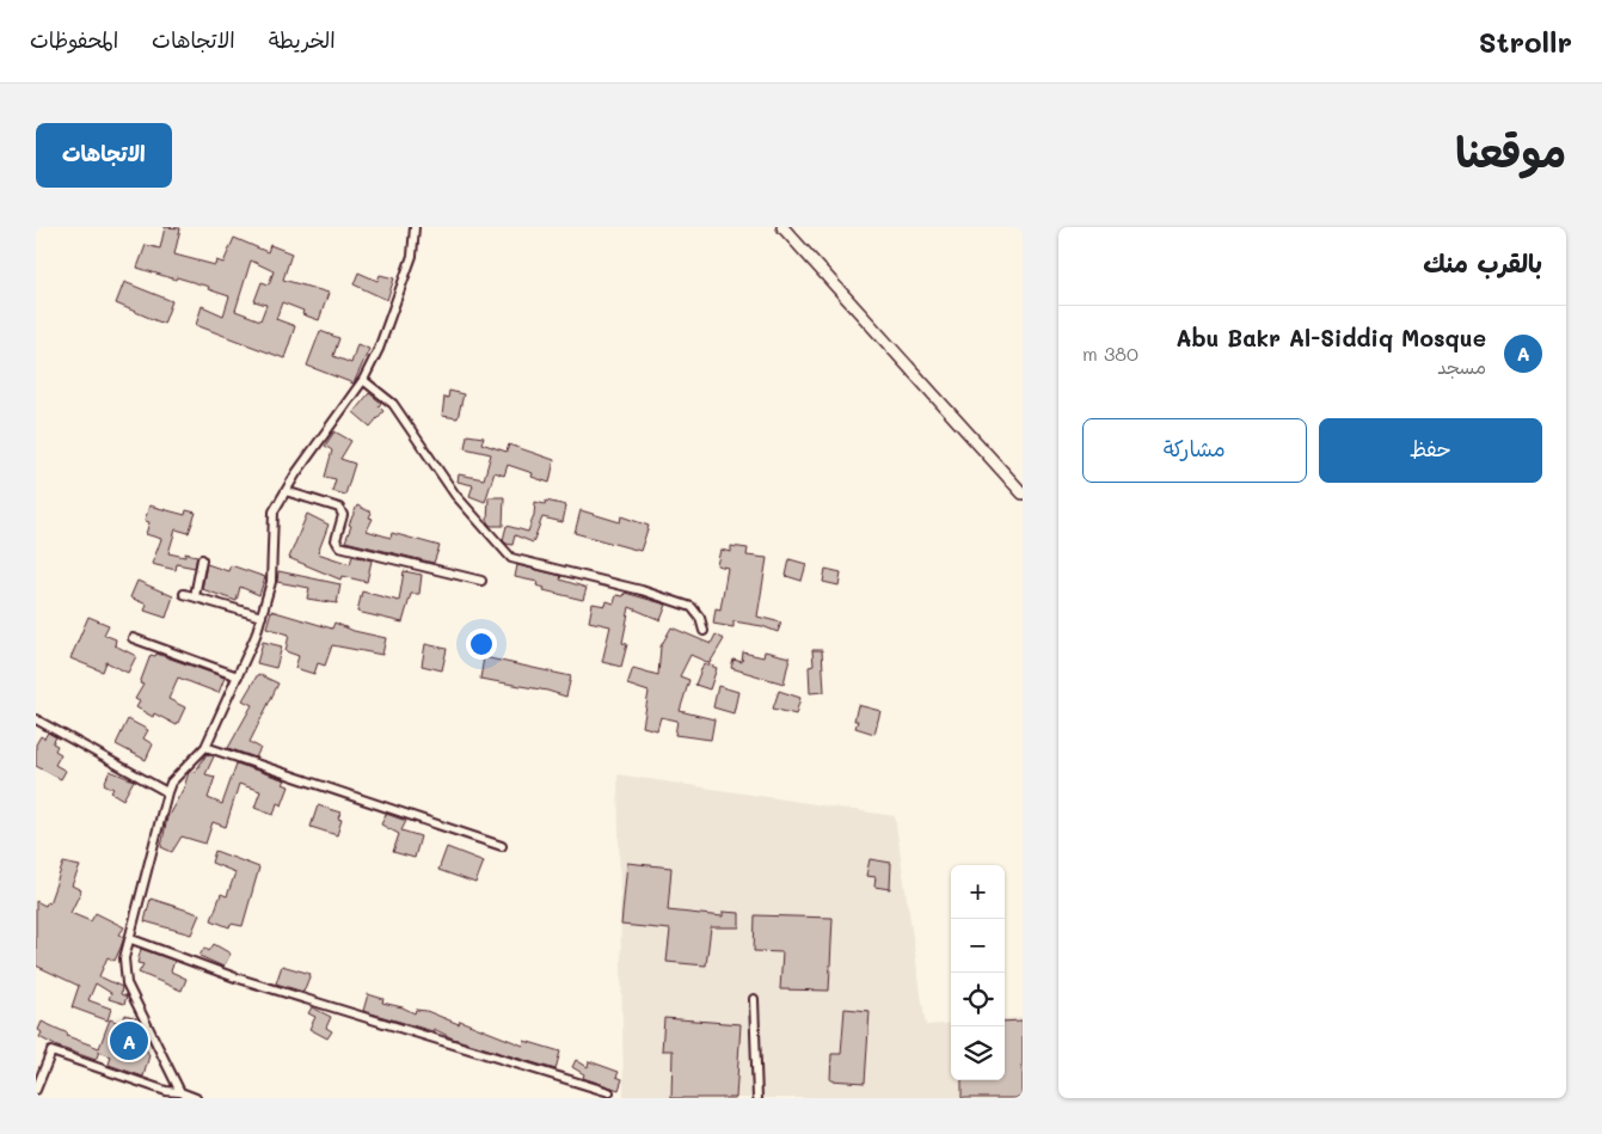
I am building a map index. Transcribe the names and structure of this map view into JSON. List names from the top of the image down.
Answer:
{
  "page": {
    "header": "Strollr",
    "nav": ["الخريطة", "الاتجاهات", "المحفوظات"],
    "title": "موقعنا",
    "buttons": [
      "الاتجاهات",
      ["حفظ", "مشاركة"]
    ],
    "heading": "بالقرب منك",
    "list": [
      {
        "mark": "A",
        "name": "Abu Bakr Al-Siddiq Mosque",
        "note": "مسجد",
        "value": "380 m"
      }
    ],
    "map_buttons": ["+", "−"],
    "pins": "A"
  }
}
